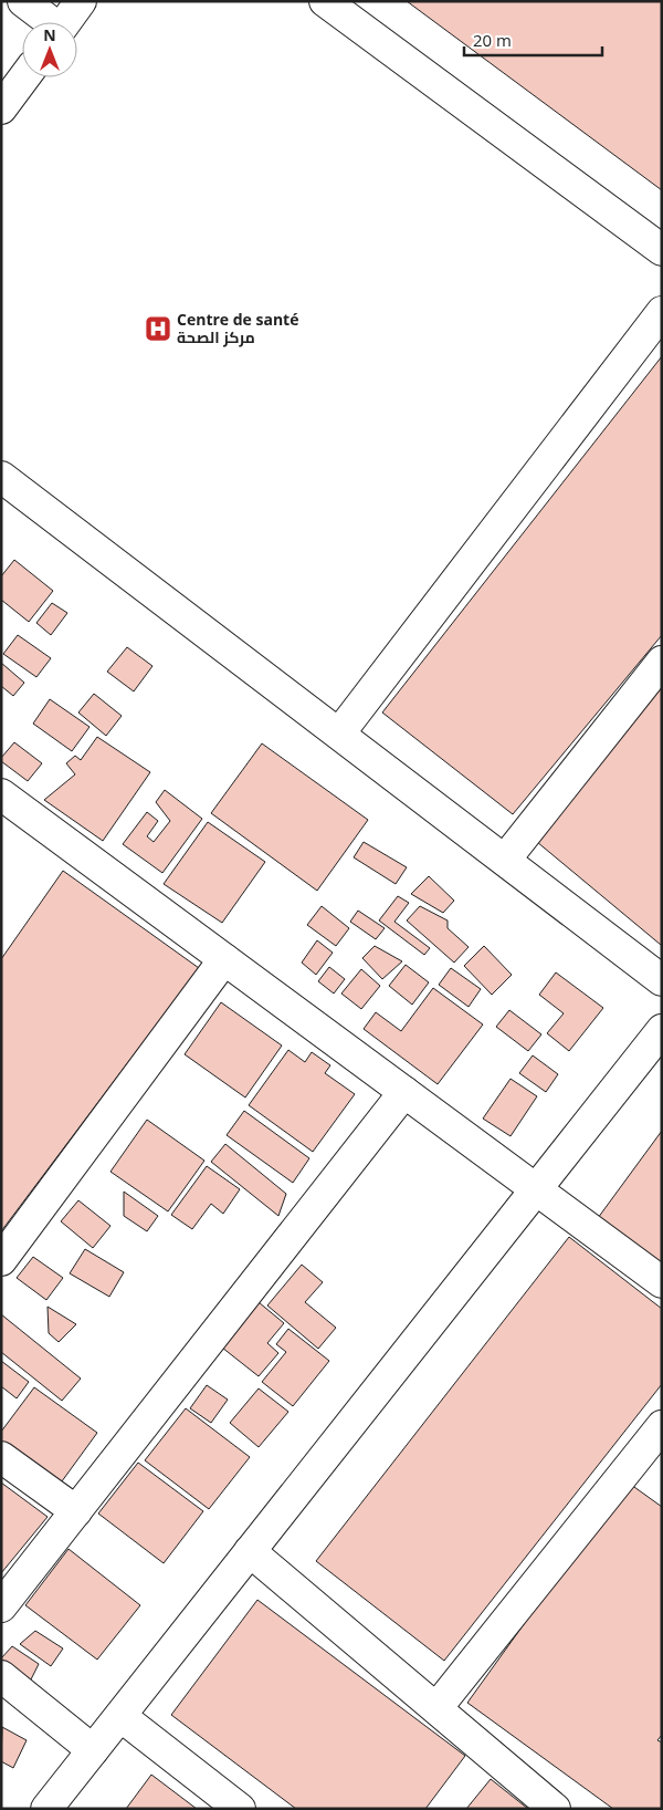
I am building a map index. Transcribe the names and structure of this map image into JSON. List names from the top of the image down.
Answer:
{
  "places": {
    "hospital": ["Centre de santé مركز الصحة"]
  },
  "scale_bar": "20 m",
  "north": "top"
}
